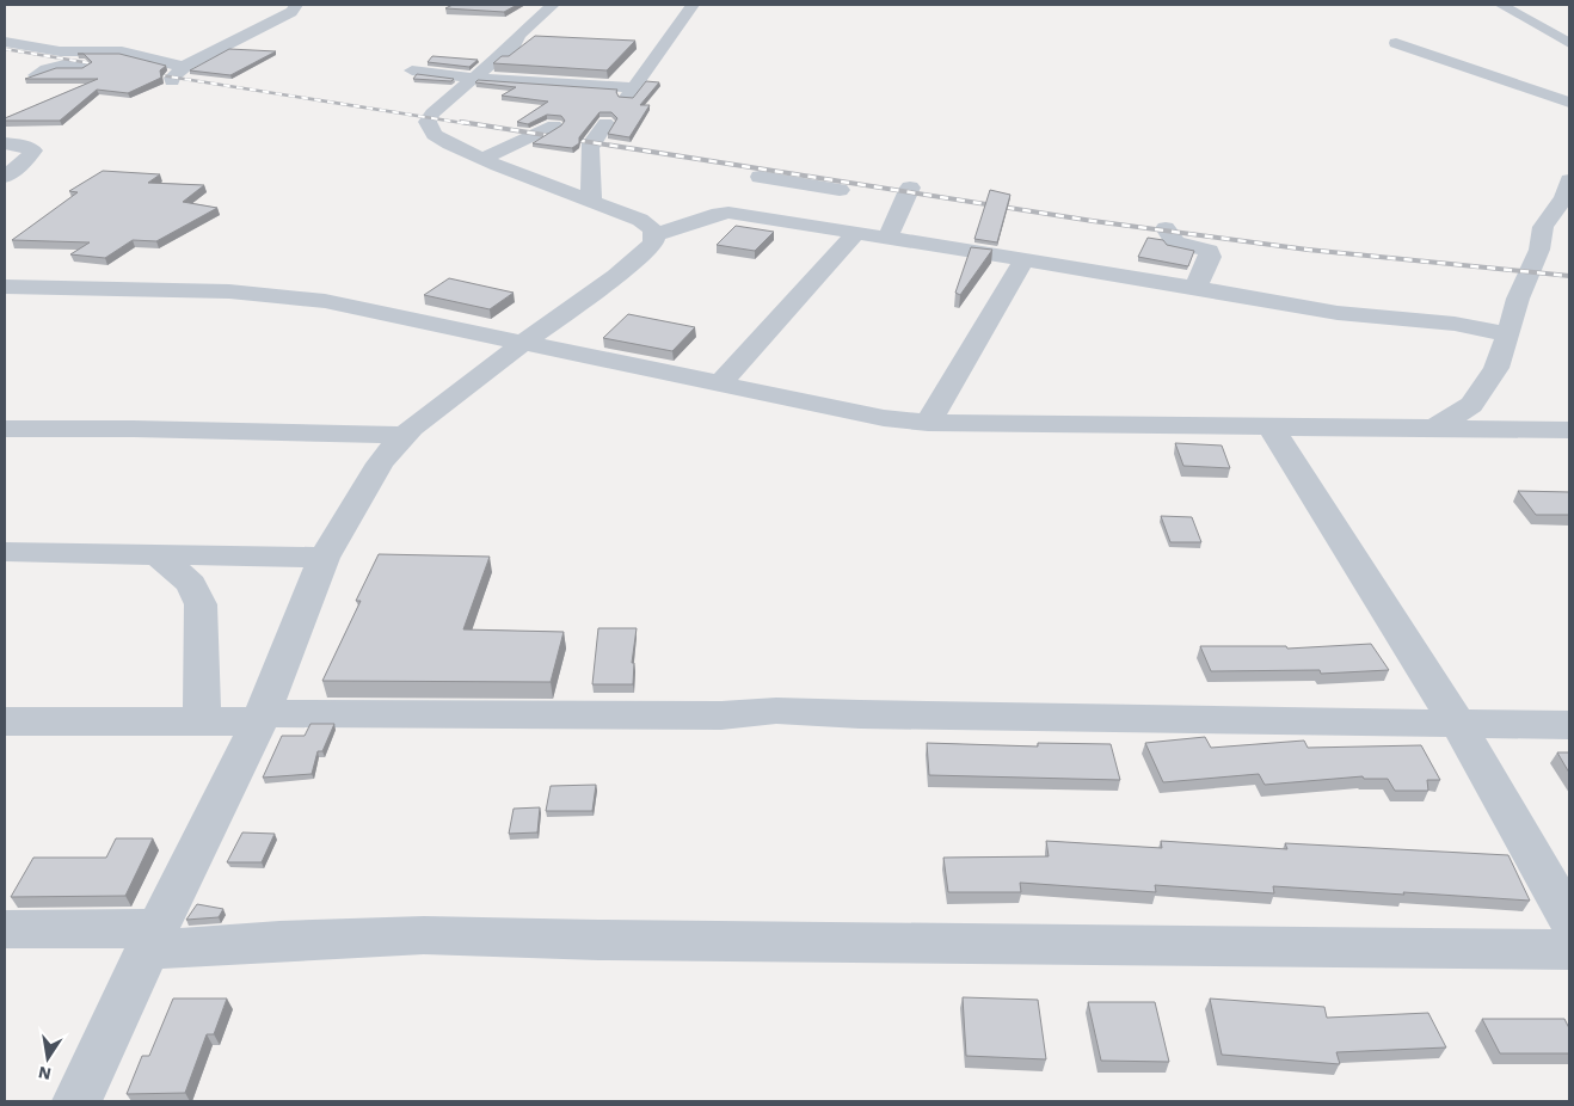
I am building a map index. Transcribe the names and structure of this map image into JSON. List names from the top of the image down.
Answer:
{
  "north": "bottom"
}
